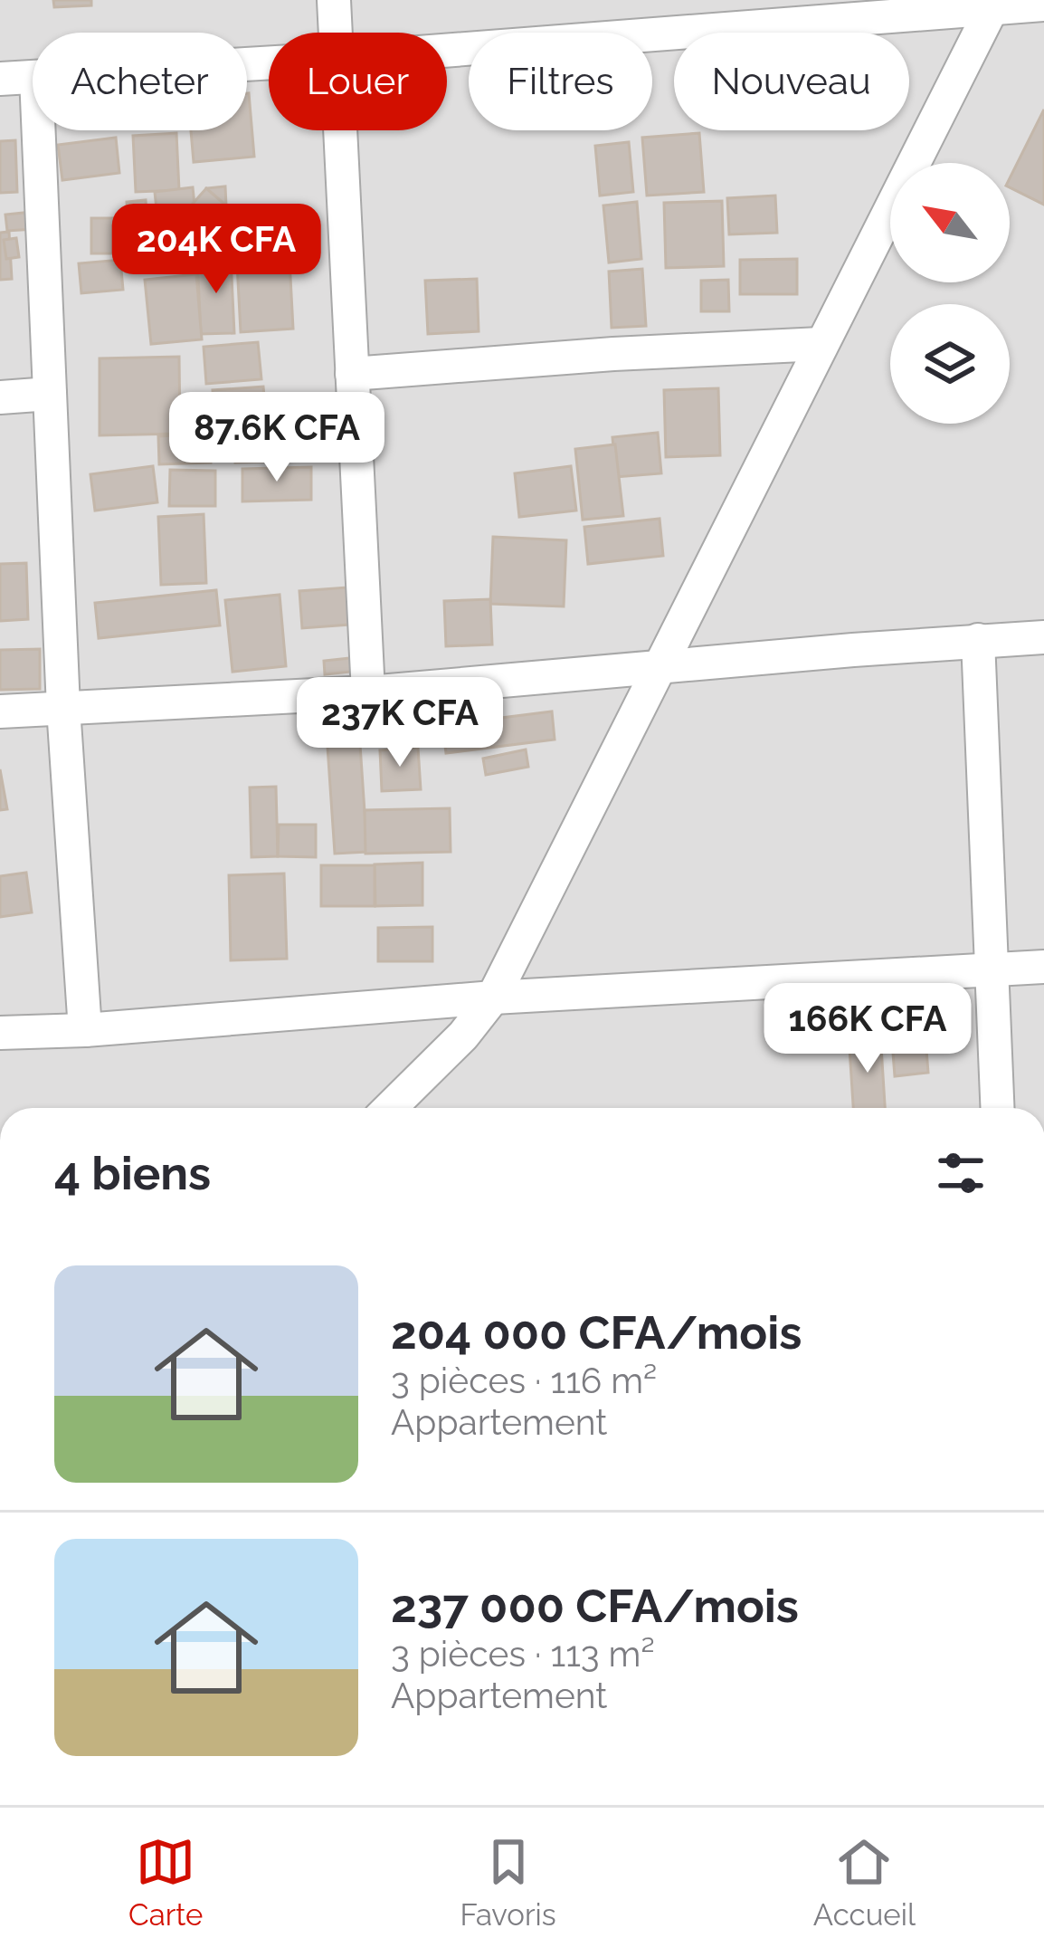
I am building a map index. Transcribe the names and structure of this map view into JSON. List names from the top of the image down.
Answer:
{
  "north": "top left",
  "page": {
    "chip": [
      "Acheter",
      "Louer",
      "Filtres",
      "Nouveau"
    ],
    "price": [
      "204K CFA",
      "87.6K CFA",
      "237K CFA",
      "166K CFA"
    ],
    "heading": "4 biens",
    "list": [
      {
        "name": "204 000 CFA/mois",
        "note": "3 pièces · 116 m² · Appartement"
      },
      {
        "name": "237 000 CFA/mois",
        "note": "3 pièces · 113 m² · Appartement"
      }
    ],
    "tabs": ["Carte", "Favoris", "Accueil"]
  }
}
